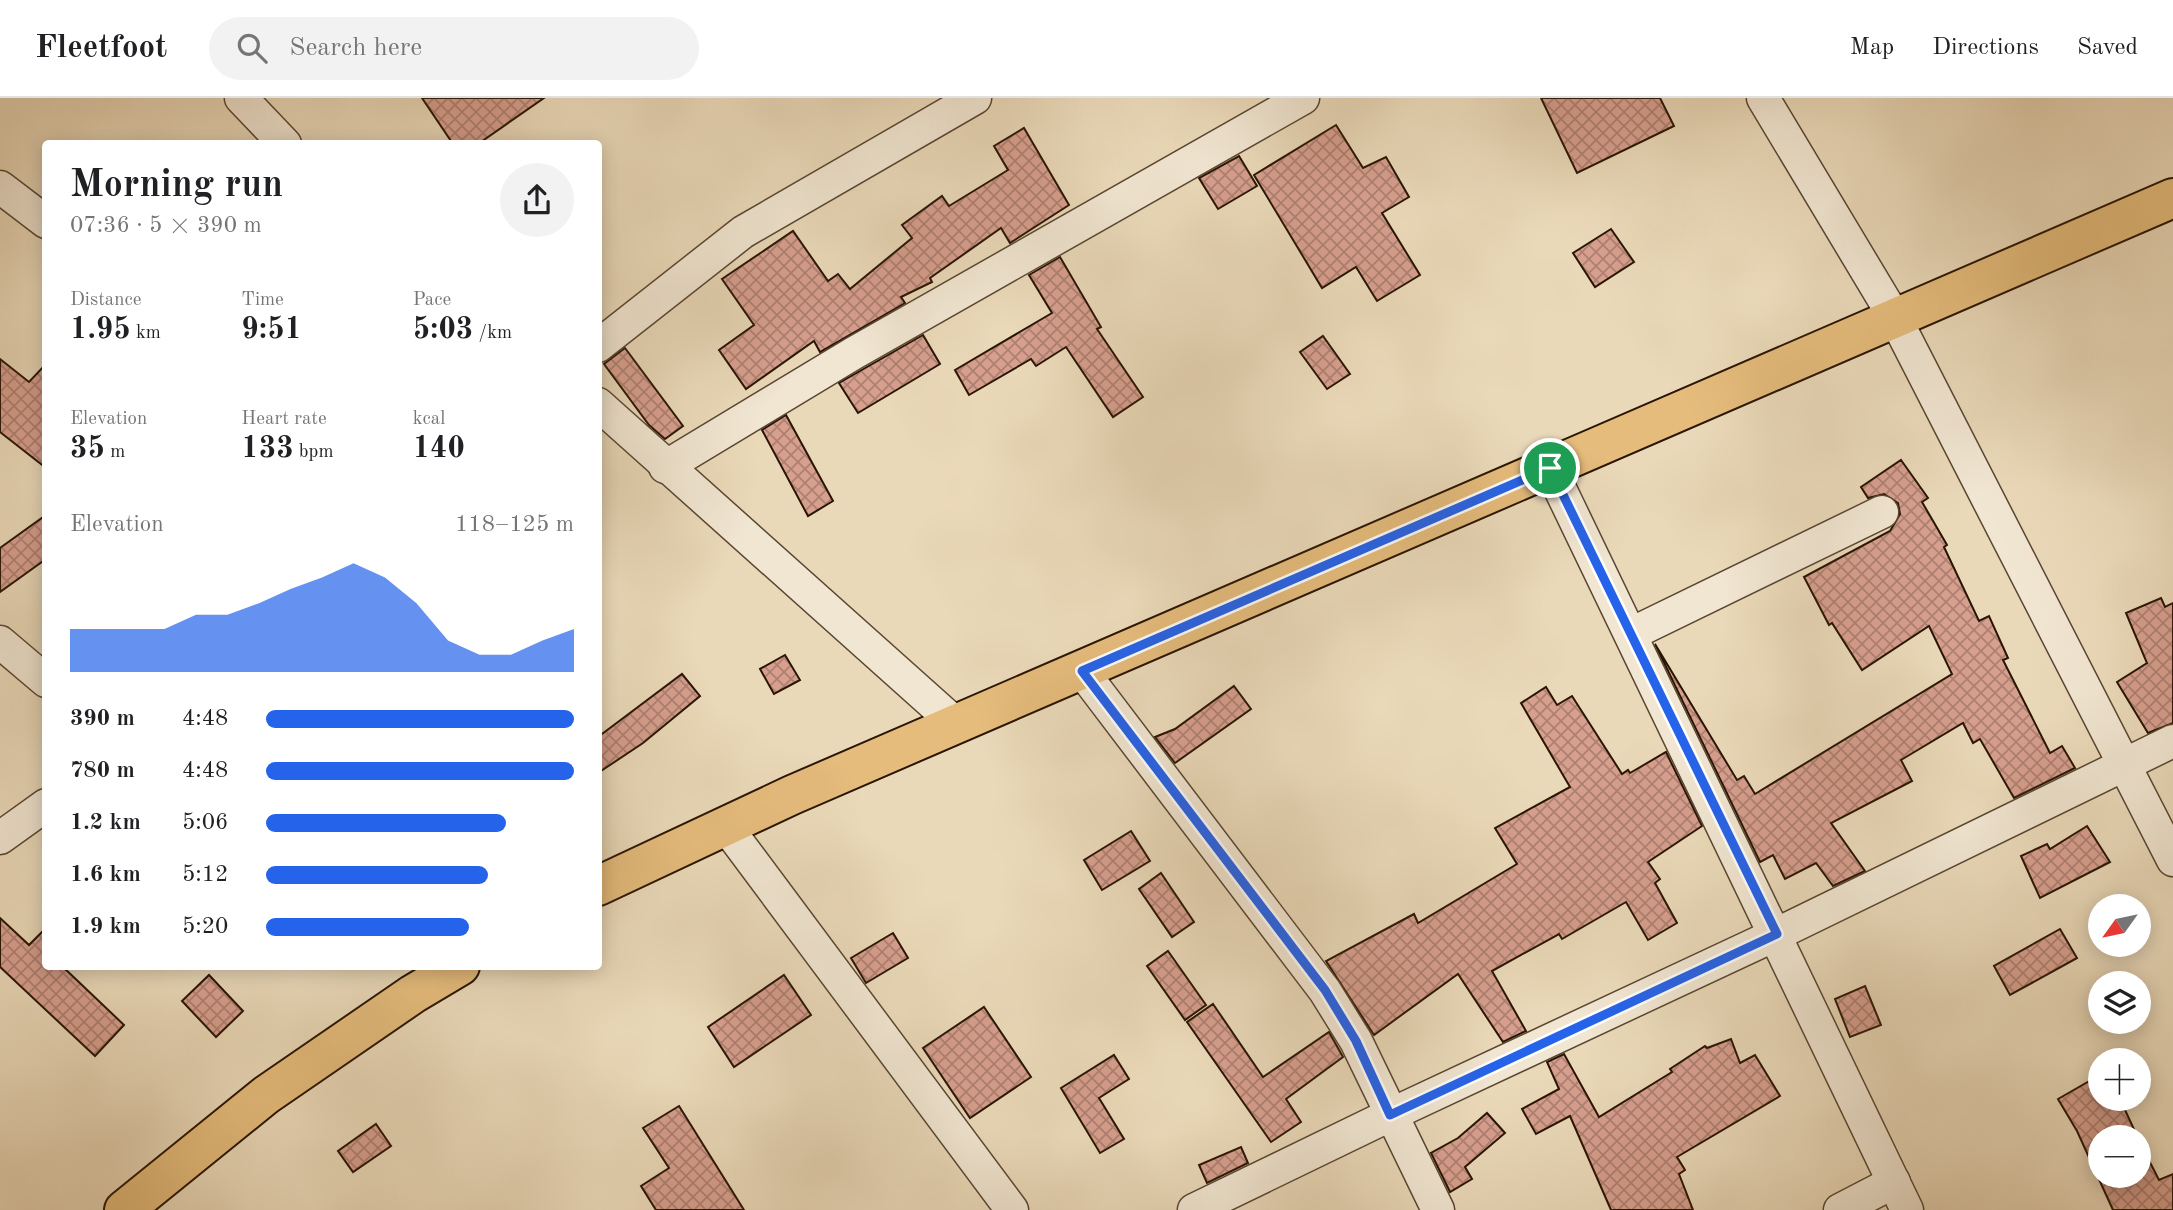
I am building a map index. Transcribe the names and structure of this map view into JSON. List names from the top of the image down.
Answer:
{
  "north": "bottom left",
  "page": {
    "header": "Fleetfoot",
    "search": "Search here",
    "nav": ["Map", "Directions", "Saved"],
    "heading": ["Morning run", "07:36 · 5 × 390 m"],
    "stats": [
      ["Distance", "1.95 km"],
      ["Time", "9:51"],
      ["Pace", "5:03 /km"],
      ["Elevation", "35 m"],
      ["Heart rate", "133 bpm"],
      ["kcal", "140"]
    ],
    "chart": ["Elevation", "118–125 m"],
    "list": [
      {
        "name": "390 m",
        "note": "4:48"
      },
      {
        "name": "780 m",
        "note": "4:48"
      },
      {
        "name": "1.2 km",
        "note": "5:06"
      },
      {
        "name": "1.6 km",
        "note": "5:12"
      },
      {
        "name": "1.9 km",
        "note": "5:20"
      }
    ],
    "map_buttons": ["+", "−"]
  }
}
